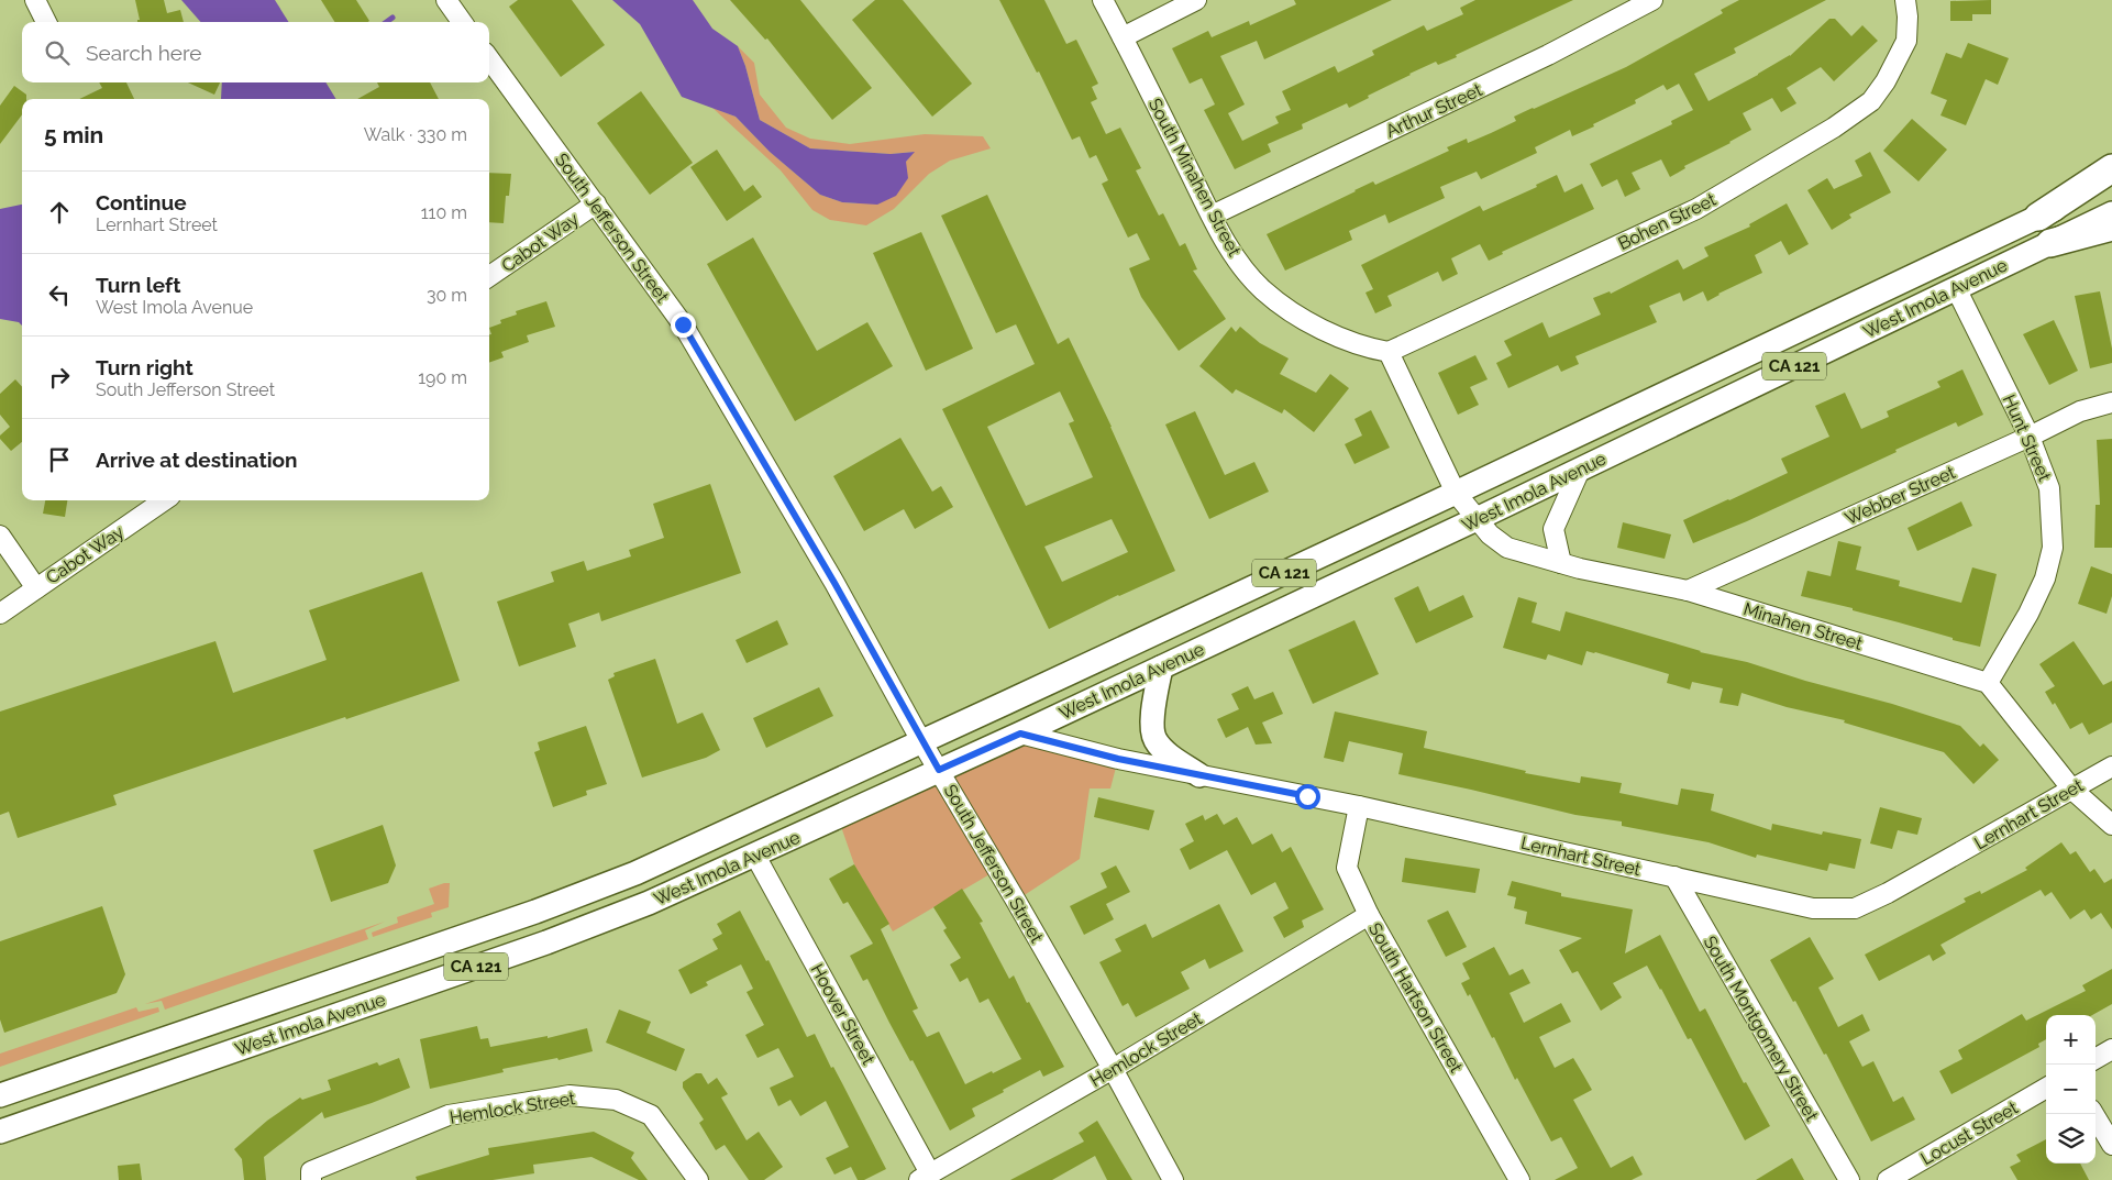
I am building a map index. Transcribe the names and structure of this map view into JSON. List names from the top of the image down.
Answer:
{
  "streets": {
    "highway": ["CA 121"],
    "main road": ["West Imola Avenue"],
    "street": [
      "Arthur Street",
      "South Minahen Street",
      "Bohen Street",
      "South Jefferson Street",
      "Cabot Way",
      "Hunt Street",
      "Webber Street",
      "Minahen Street",
      "Lernhart Street",
      "South Hartson Street",
      "Hoover Street",
      "South Montgomery Street",
      "Hemlock Street",
      "Locust Street"
    ]
  },
  "crossings": [
    ["Arthur Street", "South Minahen Street"],
    ["South Minahen Street", "Bohen Street"],
    ["South Jefferson Street", "Cabot Way"],
    ["South Jefferson Street", "West Imola Avenue"],
    ["South Jefferson Street", "Hemlock Street"],
    ["West Imola Avenue", "CA 121"],
    ["West Imola Avenue", "Hunt Street"],
    ["West Imola Avenue", "Minahen Street"],
    ["West Imola Avenue", "Lernhart Street"],
    ["West Imola Avenue", "Hoover Street"],
    ["Hunt Street", "Webber Street"],
    ["Hunt Street", "Minahen Street"],
    ["Webber Street", "Minahen Street"],
    ["Lernhart Street", "South Hartson Street"],
    ["Lernhart Street", "South Montgomery Street"],
    ["South Hartson Street", "Hemlock Street"],
    ["Hoover Street", "Hemlock Street"]
  ],
  "page": {
    "search": "Search here",
    "heading": ["5 min", "Walk · 330 m"],
    "list": [
      ["Continue", "Lernhart Street", "110 m"],
      ["Turn left", "West Imola Avenue", "30 m"],
      ["Turn right", "South Jefferson Street", "190 m"],
      "Arrive at destination"
    ],
    "map_buttons": ["+", "−"]
  }
}
